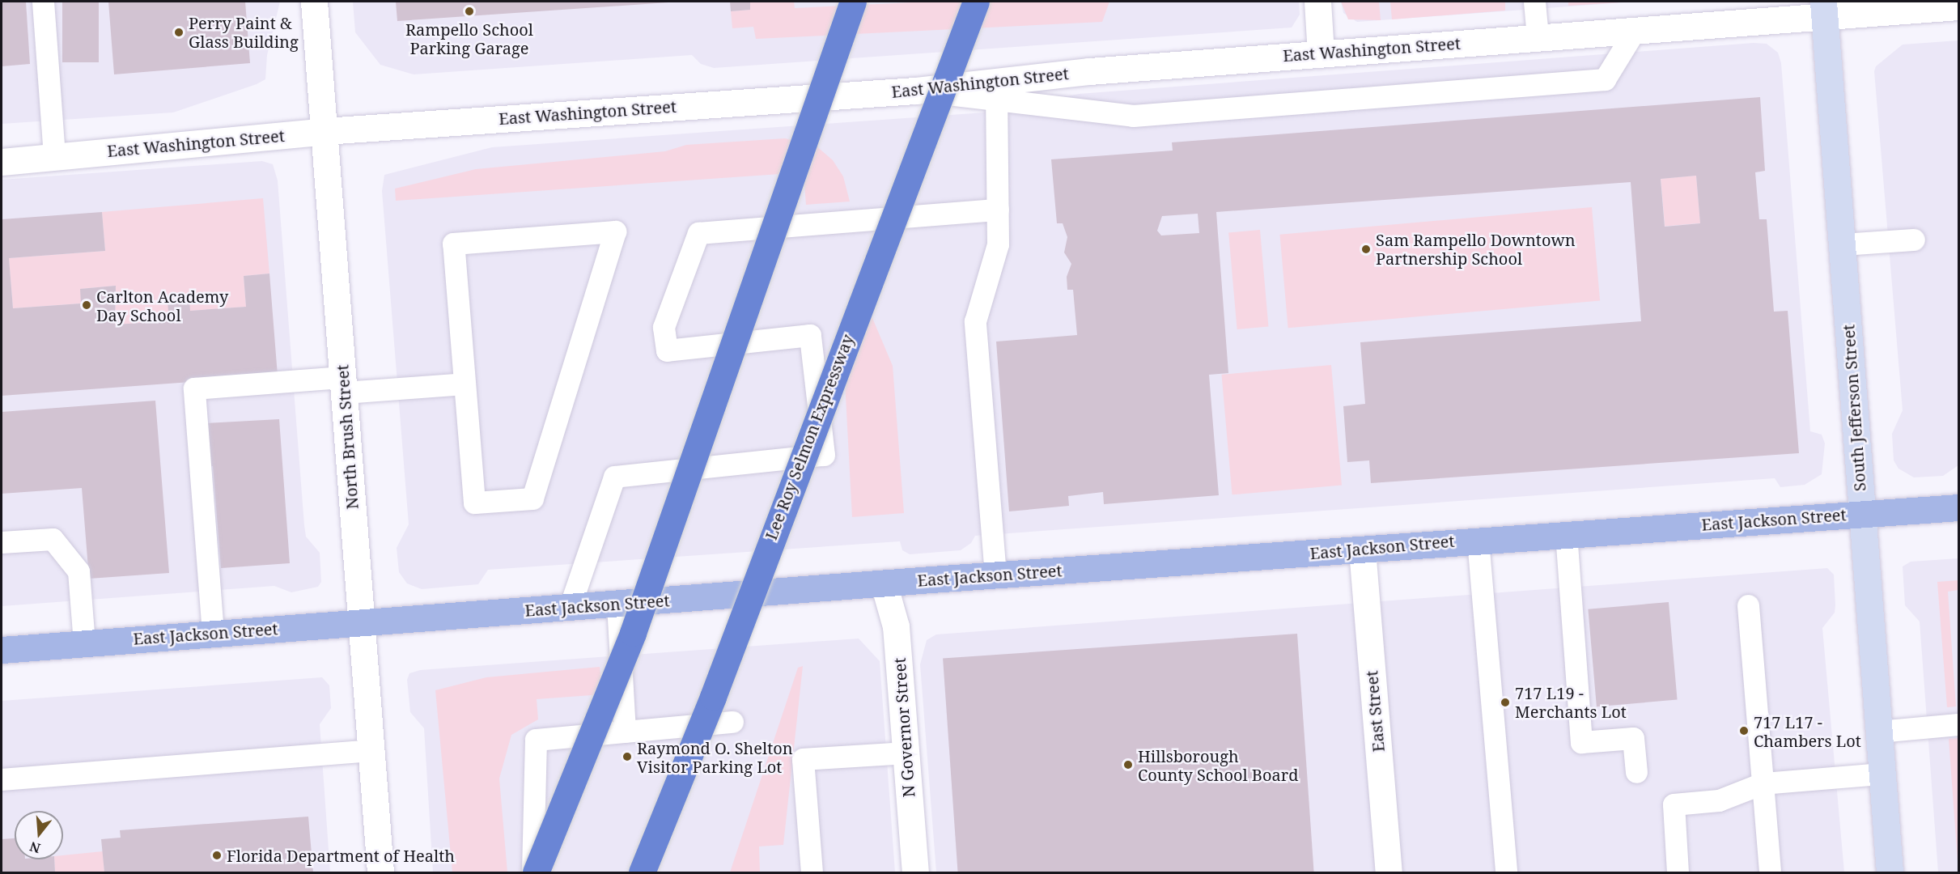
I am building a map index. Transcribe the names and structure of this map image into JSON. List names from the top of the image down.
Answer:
{
  "streets": {
    "highway": ["Lee Roy Selmon Expressway"],
    "main road": ["South Jefferson Street", "East Jackson Street"],
    "street": [
      "East Washington Street",
      "North Brush Street",
      "East Street",
      "N Governor Street"
    ]
  },
  "crossings": [
    ["East Washington Street", "South Jefferson Street"],
    ["East Washington Street", "North Brush Street"],
    ["South Jefferson Street", "East Jackson Street"],
    ["North Brush Street", "East Jackson Street"],
    ["East Jackson Street", "East Street"],
    ["East Jackson Street", "N Governor Street"]
  ],
  "places": [
    "Rampello School Parking Garage",
    "Perry Paint & Glass Building",
    "Sam Rampello Downtown Partnership School",
    "Carlton Academy Day School",
    "717 L19 - Merchants Lot",
    "717 L17 - Chambers Lot",
    "Raymond O. Shelton Visitor Parking Lot",
    "Hillsborough County School Board",
    "Florida Department of Health"
  ],
  "north": "bottom"
}
